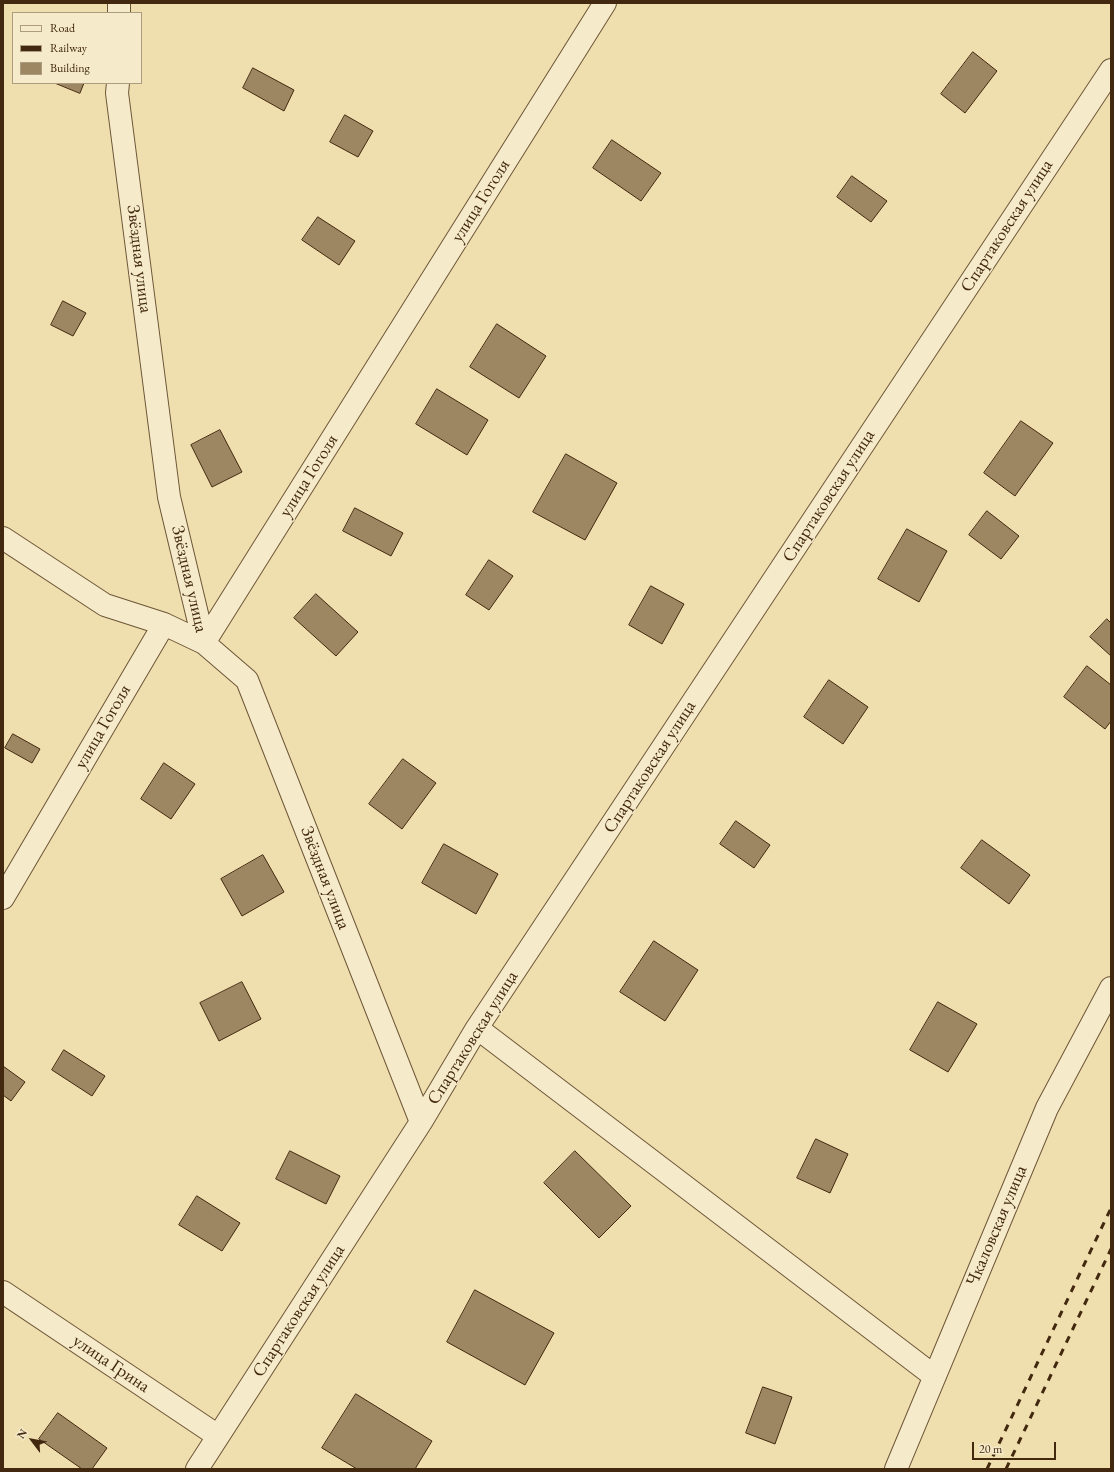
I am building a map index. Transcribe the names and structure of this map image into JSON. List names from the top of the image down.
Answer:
{
  "streets": {
    "street": [
      "улица Гоголя",
      "Спартаковская улица",
      "Звёздная улица",
      "Чкаловская улица",
      "улица Грина"
    ]
  },
  "crossings": [
    ["улица Гоголя", "Звёздная улица"],
    ["Спартаковская улица", "Звёздная улица"],
    ["Спартаковская улица", "улица Грина"]
  ],
  "legend": ["Road", "Railway", "Building"],
  "scale_bar": "20 m",
  "north": "top left"
}
